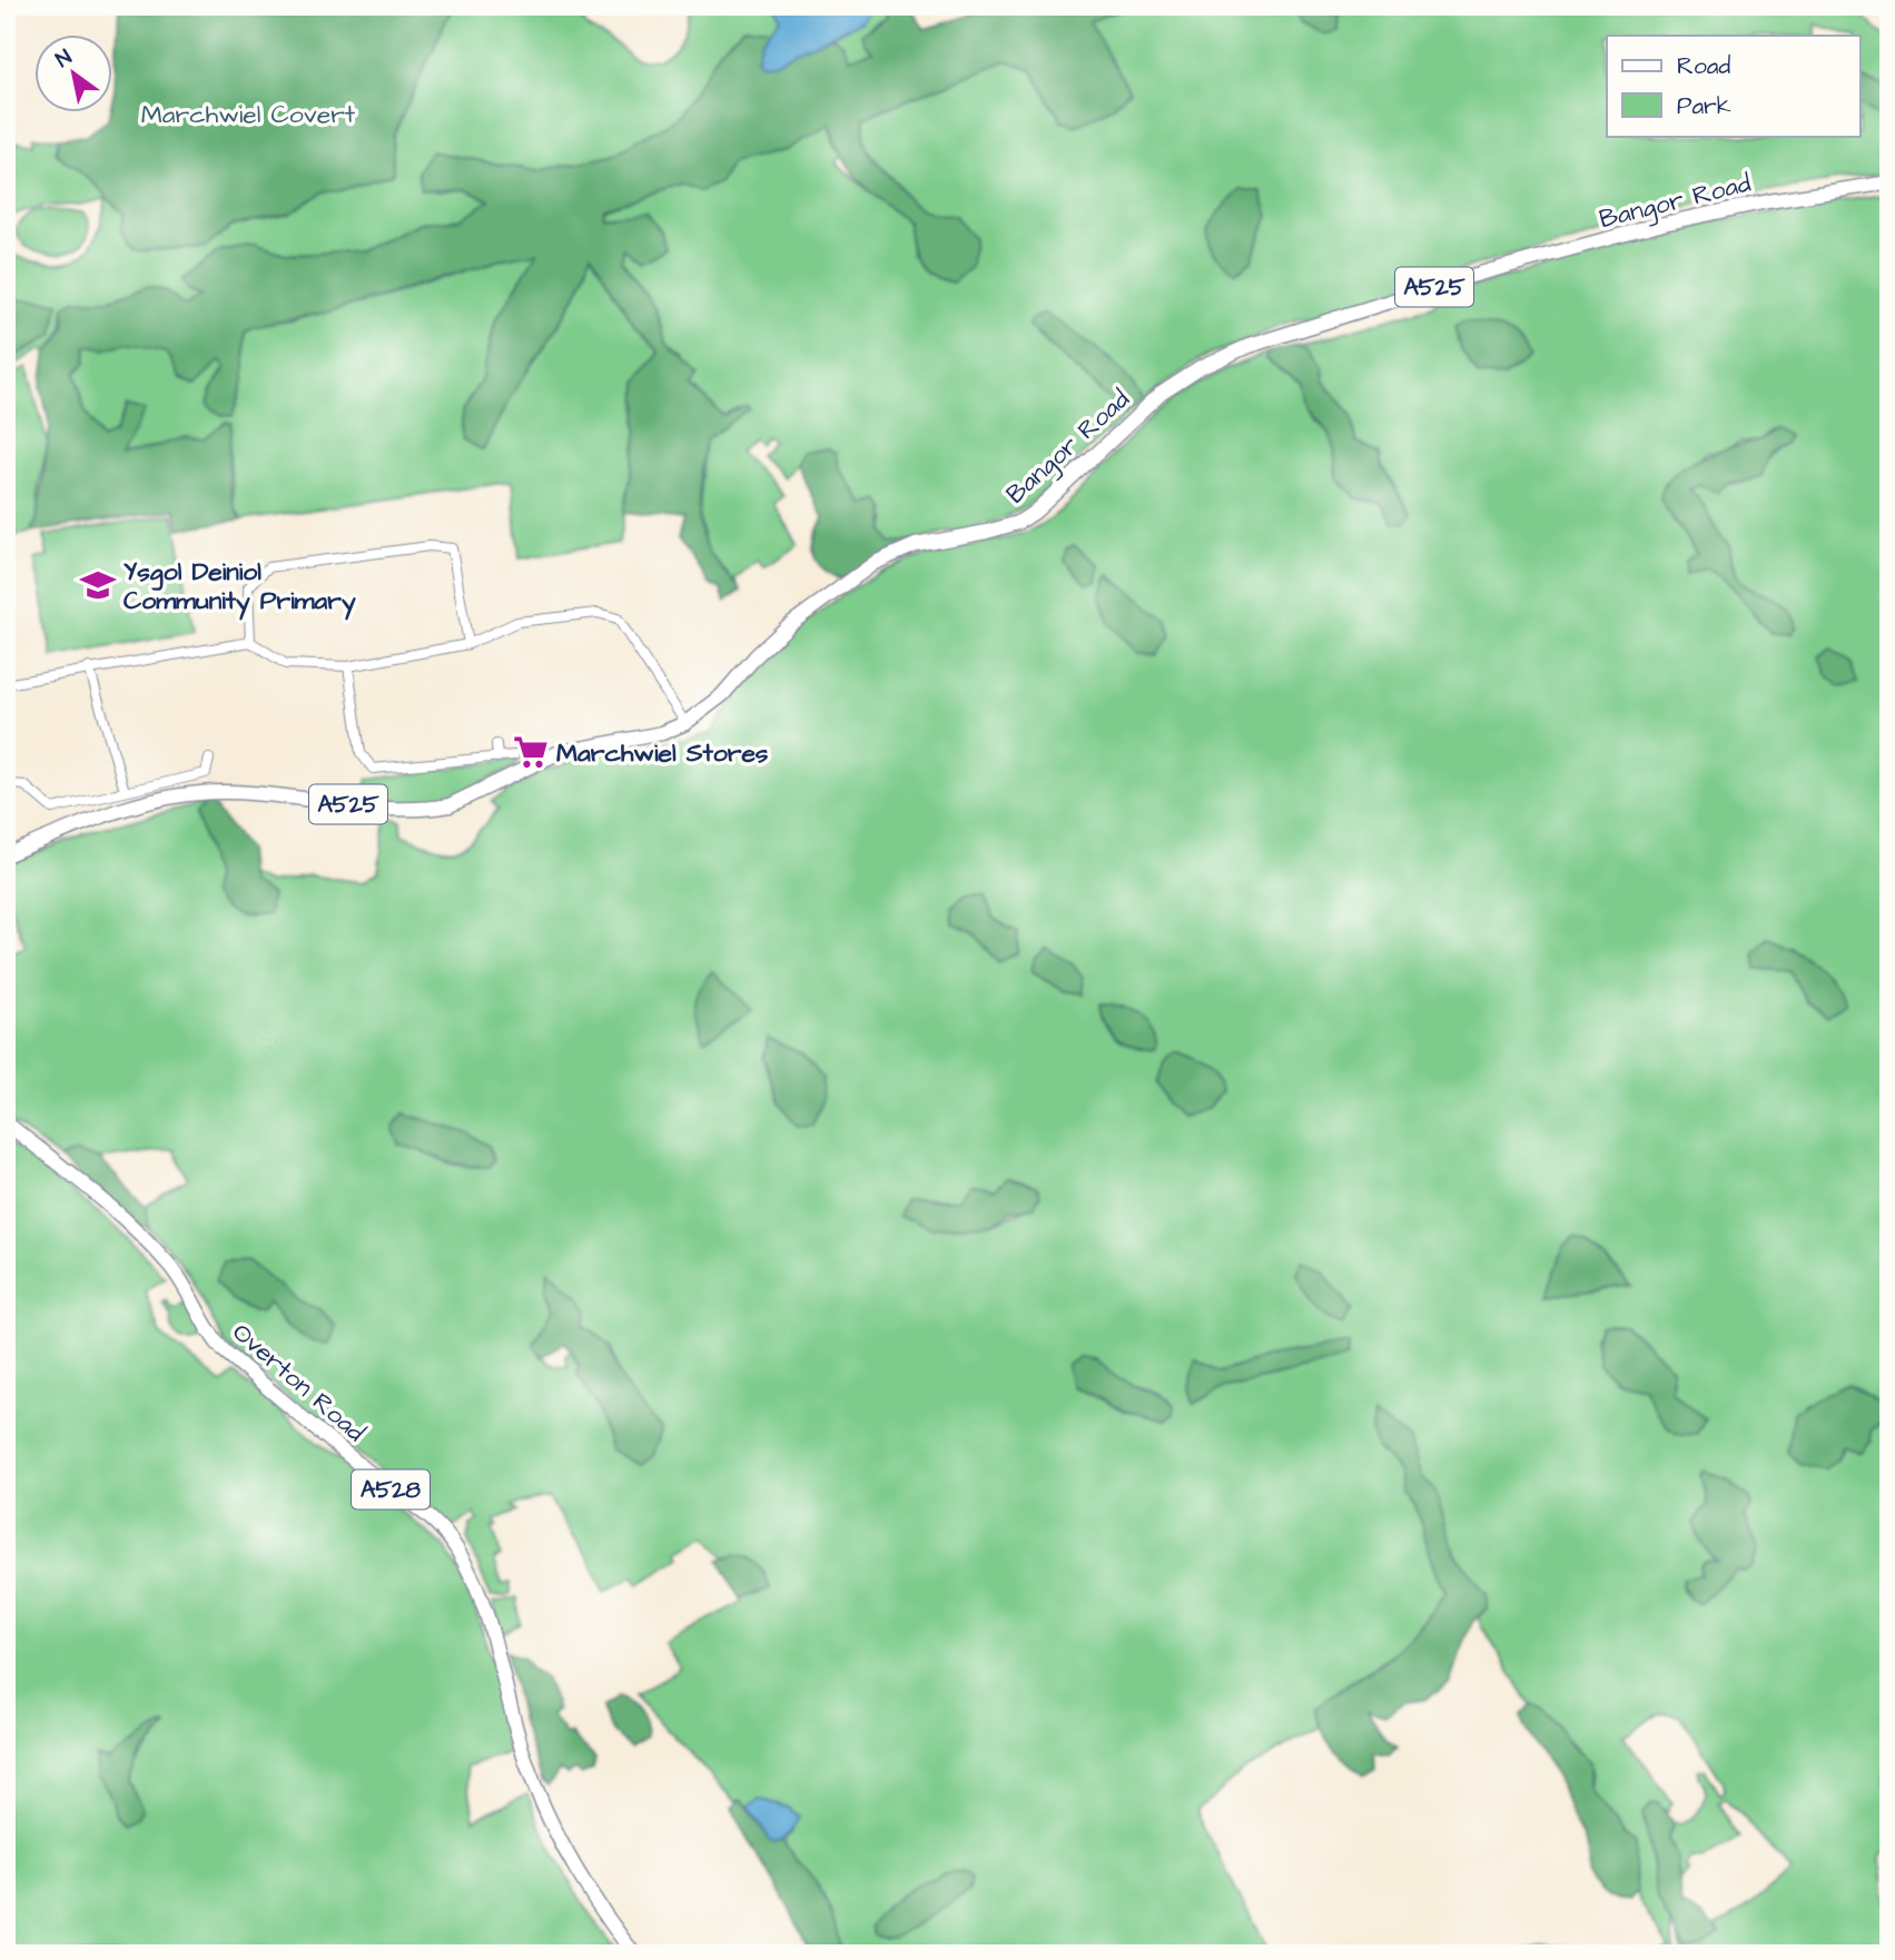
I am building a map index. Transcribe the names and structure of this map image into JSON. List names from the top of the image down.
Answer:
{
  "streets": {
    "main road": [
      "Bangor Road",
      "A525",
      "Overton Road",
      "A528"
    ]
  },
  "parks": ["Marchwiel Covert"],
  "places": {
    "school or university": ["Ysgol Deiniol Community Primary"],
    "supermarket": ["Marchwiel Stores"]
  },
  "legend": ["Road", "Park"],
  "north": "top left"
}
